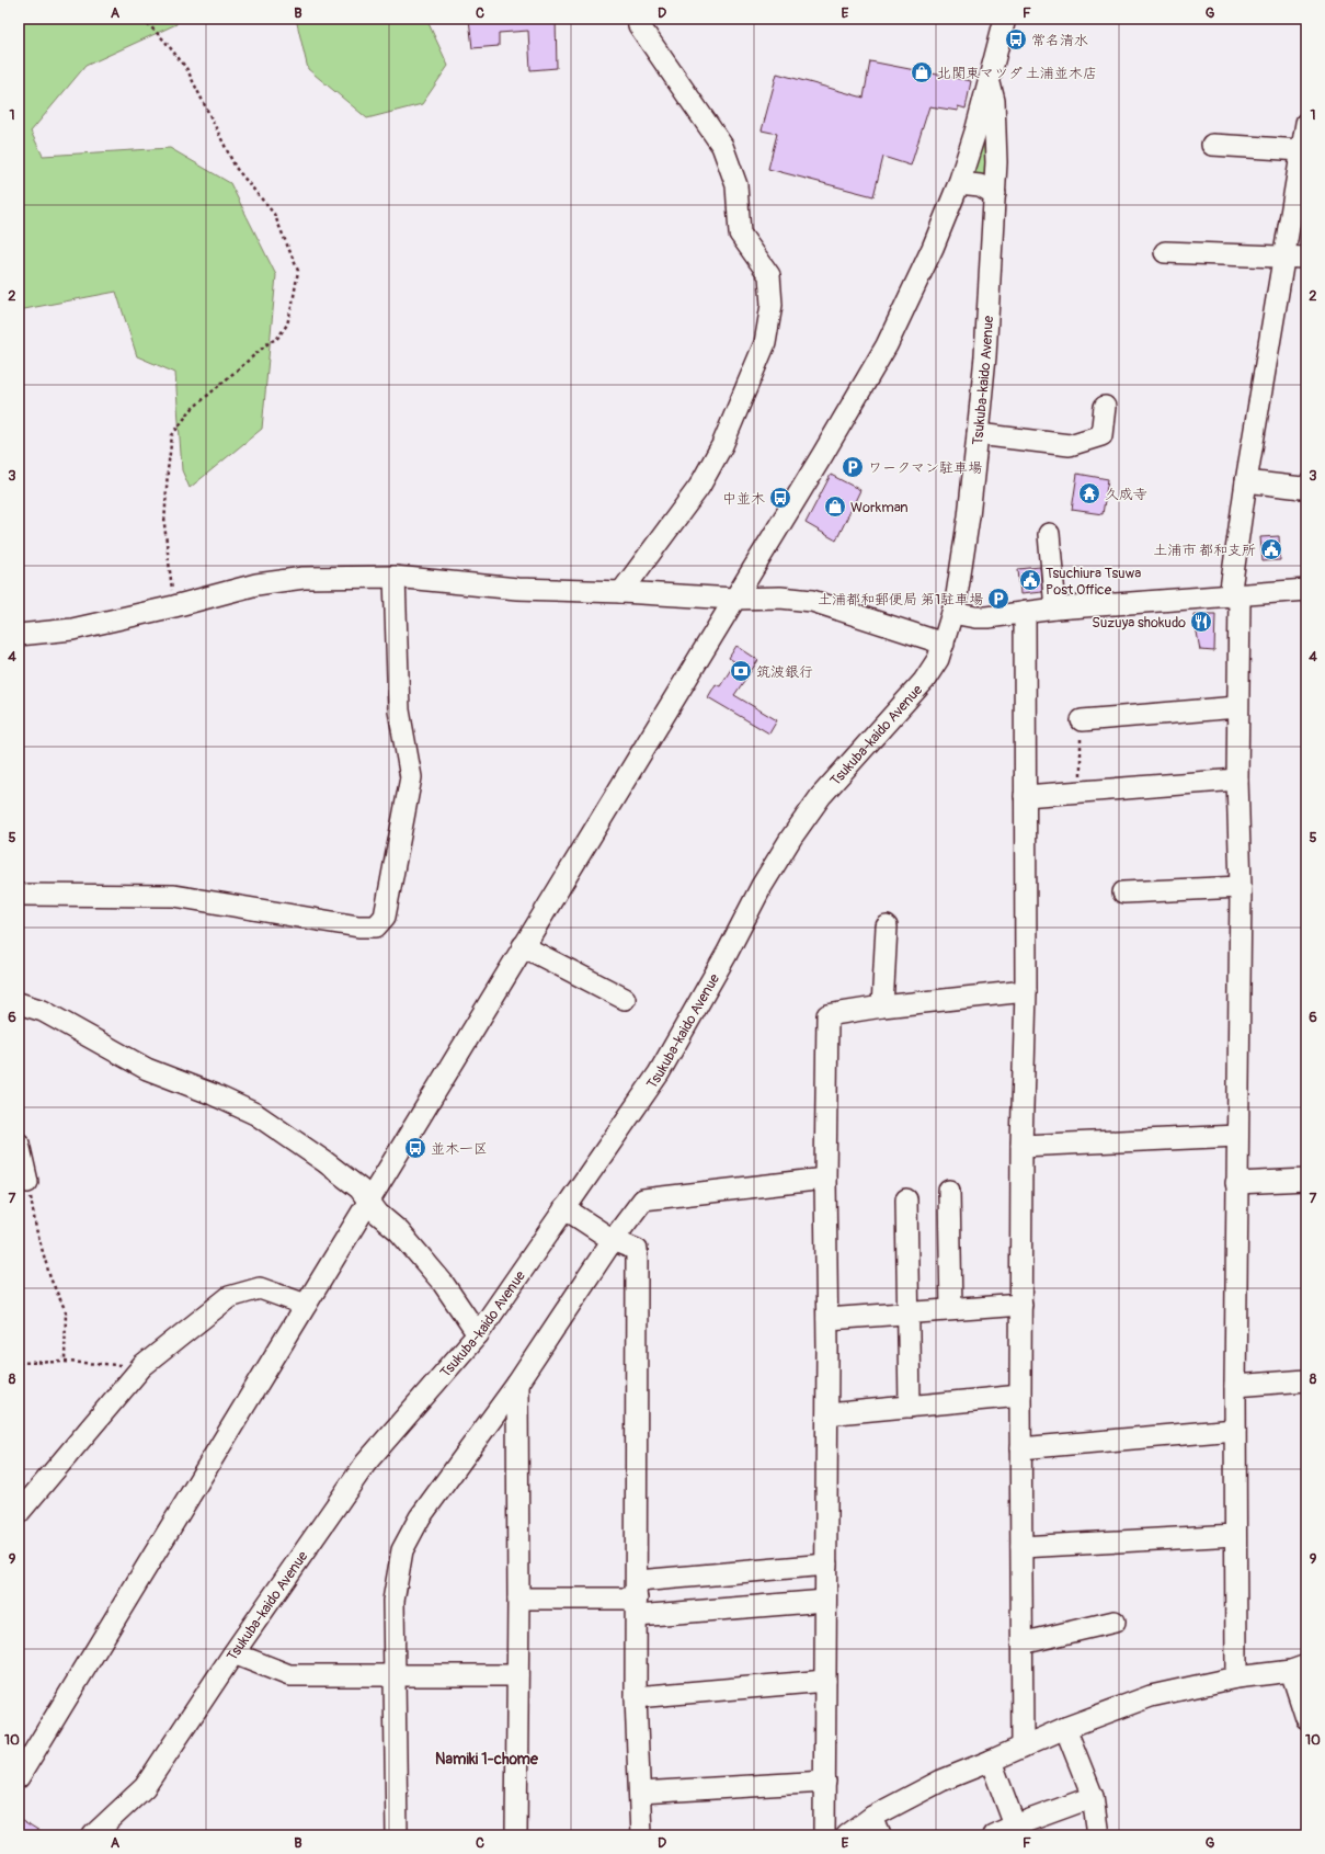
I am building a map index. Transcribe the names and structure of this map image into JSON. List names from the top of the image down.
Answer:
{
  "streets": {
    "street": ["Tsukuba-kaido Avenue"]
  },
  "districts": ["Namiki 1-chome"],
  "places": {
    "bus stop": ["常名清水", "中並木", "並木一区"],
    "shop": ["北関東マツダ 土浦並木店", "Workman"],
    "parking": ["ワークマン駐車場", "土浦都和郵便局 第1駐車場"],
    "temple": ["久成寺"],
    "public building": ["土浦市 都和支所", "Tsuchiura Tsuwa Post Office"],
    "restaurant": ["Suzuya shokudo"],
    "bank": ["筑波銀行"]
  },
  "grid": {
    "columns": [
      "A",
      "B",
      "C",
      "D",
      "E",
      "F",
      "G"
    ],
    "rows": [
      "1",
      "2",
      "3",
      "4",
      "5",
      "6",
      "7",
      "8",
      "9",
      "10"
    ]
  }
}
